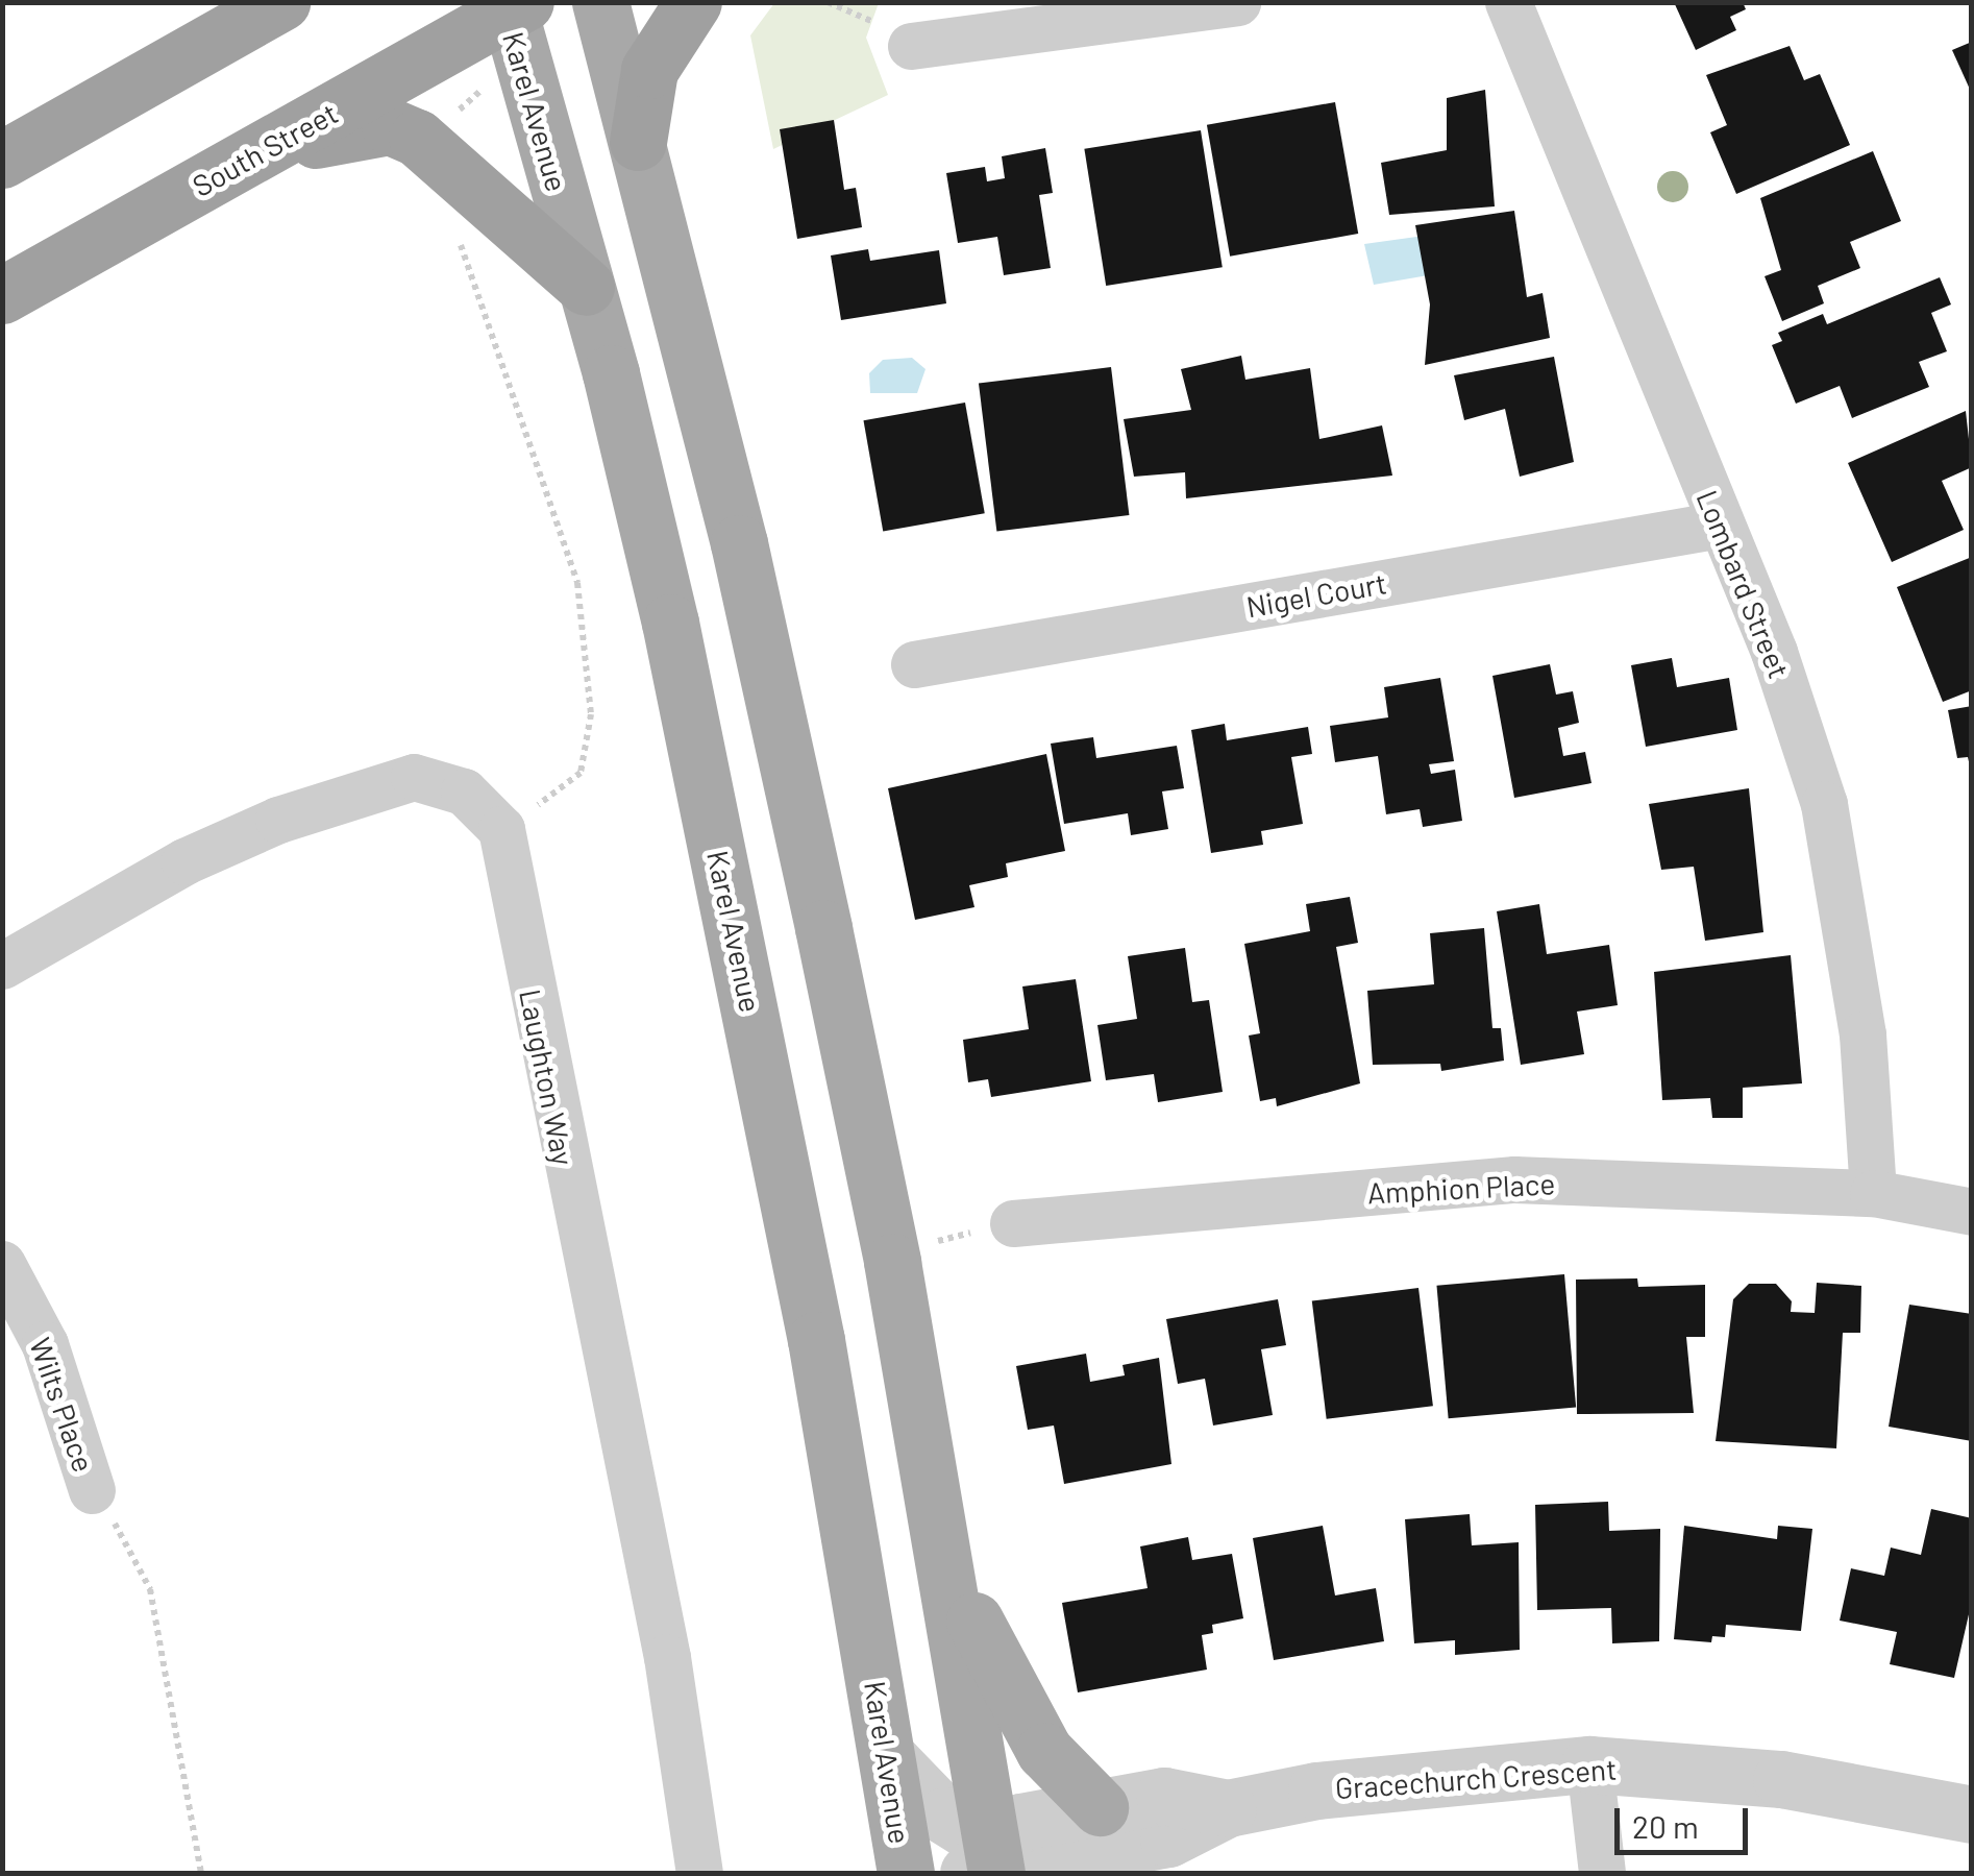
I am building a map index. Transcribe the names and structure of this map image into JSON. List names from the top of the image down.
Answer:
{
  "streets": {
    "highway": ["South Street"],
    "main road": ["Karel Avenue"],
    "street": [
      "Lombard Street",
      "Nigel Court",
      "Laughton Way",
      "Amphion Place",
      "Wilts Place",
      "Gracechurch Crescent"
    ]
  },
  "crossings": [
    ["Karel Avenue", "South Street"],
    ["Karel Avenue", "Gracechurch Crescent"],
    ["Lombard Street", "Nigel Court"],
    ["Lombard Street", "Amphion Place"]
  ],
  "scale_bar": "20 m"
}
